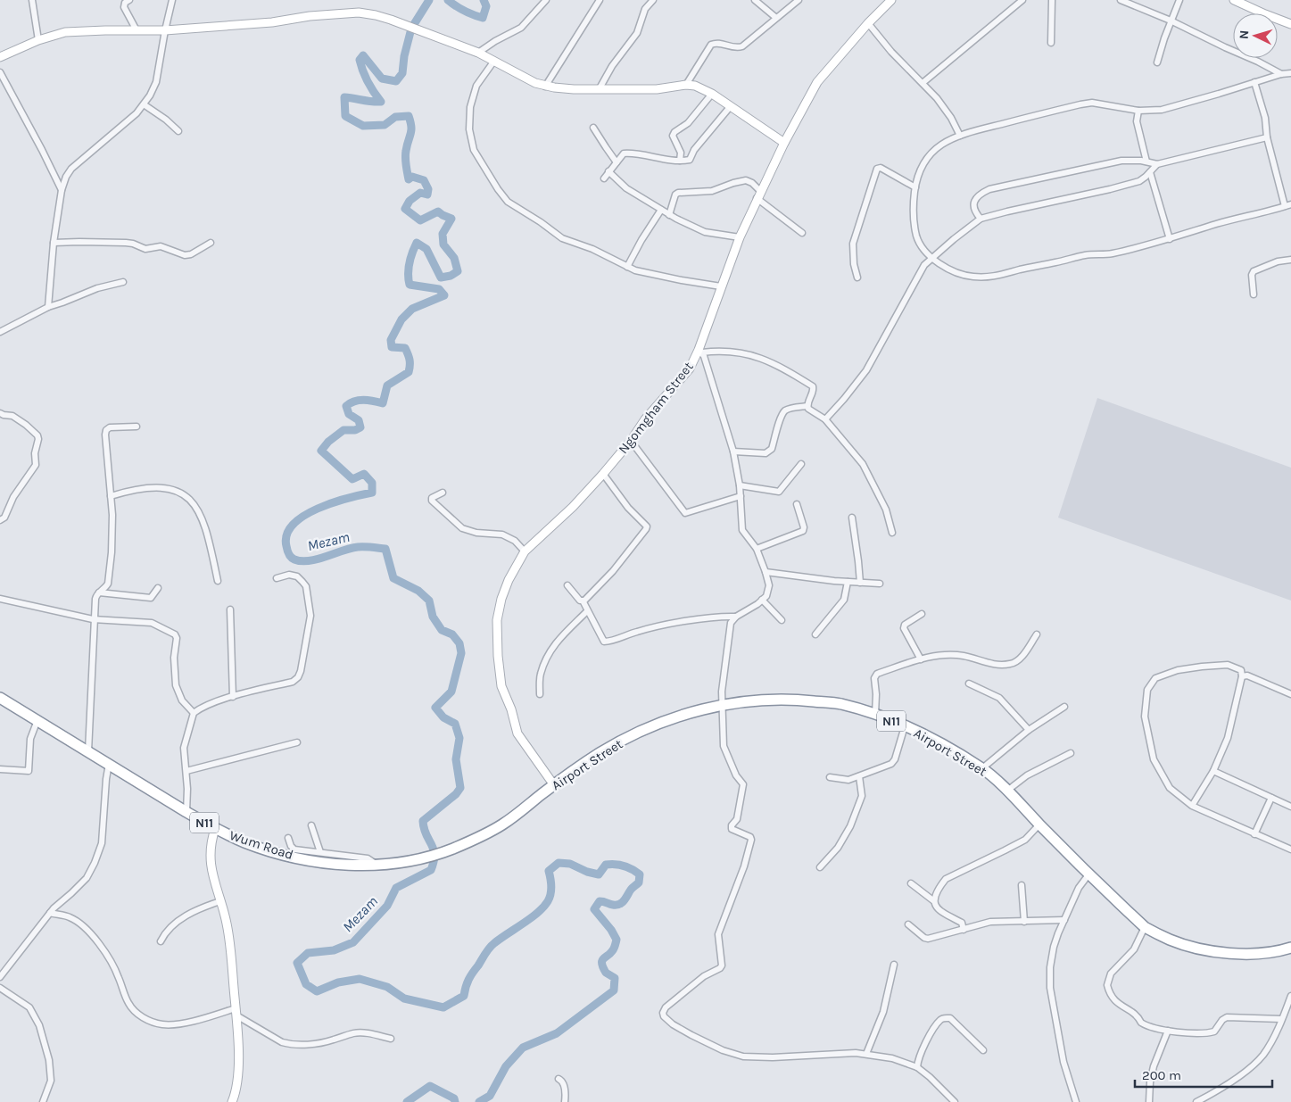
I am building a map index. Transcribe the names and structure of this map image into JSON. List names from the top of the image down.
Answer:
{
  "streets": {
    "highway": ["N11", "Airport Street", "Wum Road"],
    "street": ["Ngomgham Street"]
  },
  "crossings": [
    ["Ngomgham Street", "Airport Street"],
    ["Airport Street", "Wum Road"]
  ],
  "water": ["Mezam"],
  "scale_bar": "200 m",
  "north": "left"
}
